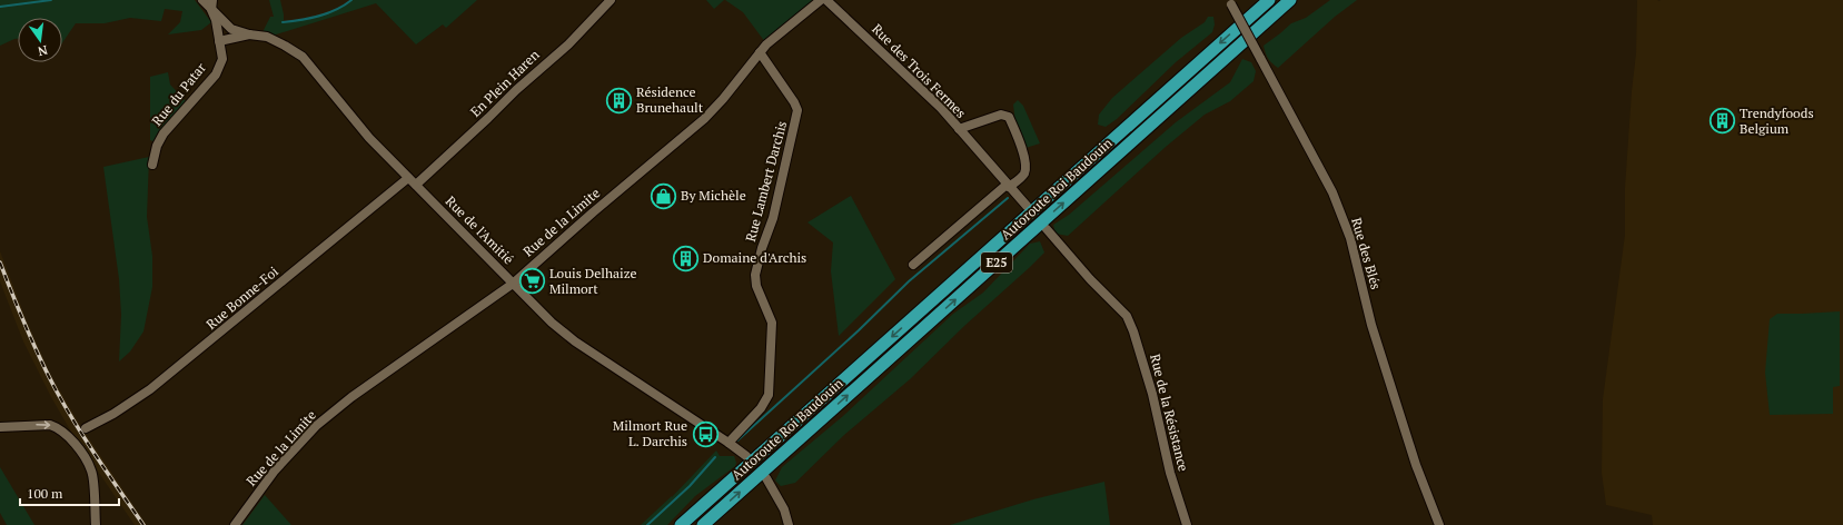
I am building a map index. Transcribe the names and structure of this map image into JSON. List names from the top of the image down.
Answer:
{
  "streets": {
    "highway": ["Autoroute Roi Baudouin", "E25"],
    "street": [
      "Rue des Trois Fermes",
      "En Plein Haren",
      "Rue du Patar",
      "Rue Lambert Darchis",
      "Rue de la Limite",
      "Rue de l'Amitié",
      "Rue des Blés",
      "Rue Bonne-Foi",
      "Rue de la Résistance"
    ]
  },
  "crossings": [
    ["En Plein Haren", "Rue de l'Amitié"],
    ["Rue du Patar", "Rue de l'Amitié"],
    ["Rue Lambert Darchis", "Rue de la Limite"],
    ["Rue Lambert Darchis", "Rue de l'Amitié"],
    ["Rue de la Limite", "Rue de l'Amitié"],
    ["Rue de l'Amitié", "Rue Bonne-Foi"]
  ],
  "places": {
    "building": ["Résidence Brunehault", "Trendyfoods Belgium", "Domaine d'Archis"],
    "shop": ["By Michèle"],
    "supermarket": ["Louis Delhaize Milmort"],
    "bus stop": ["Milmort Rue L. Darchis"]
  },
  "scale_bar": "100 m",
  "north": "bottom"
}
